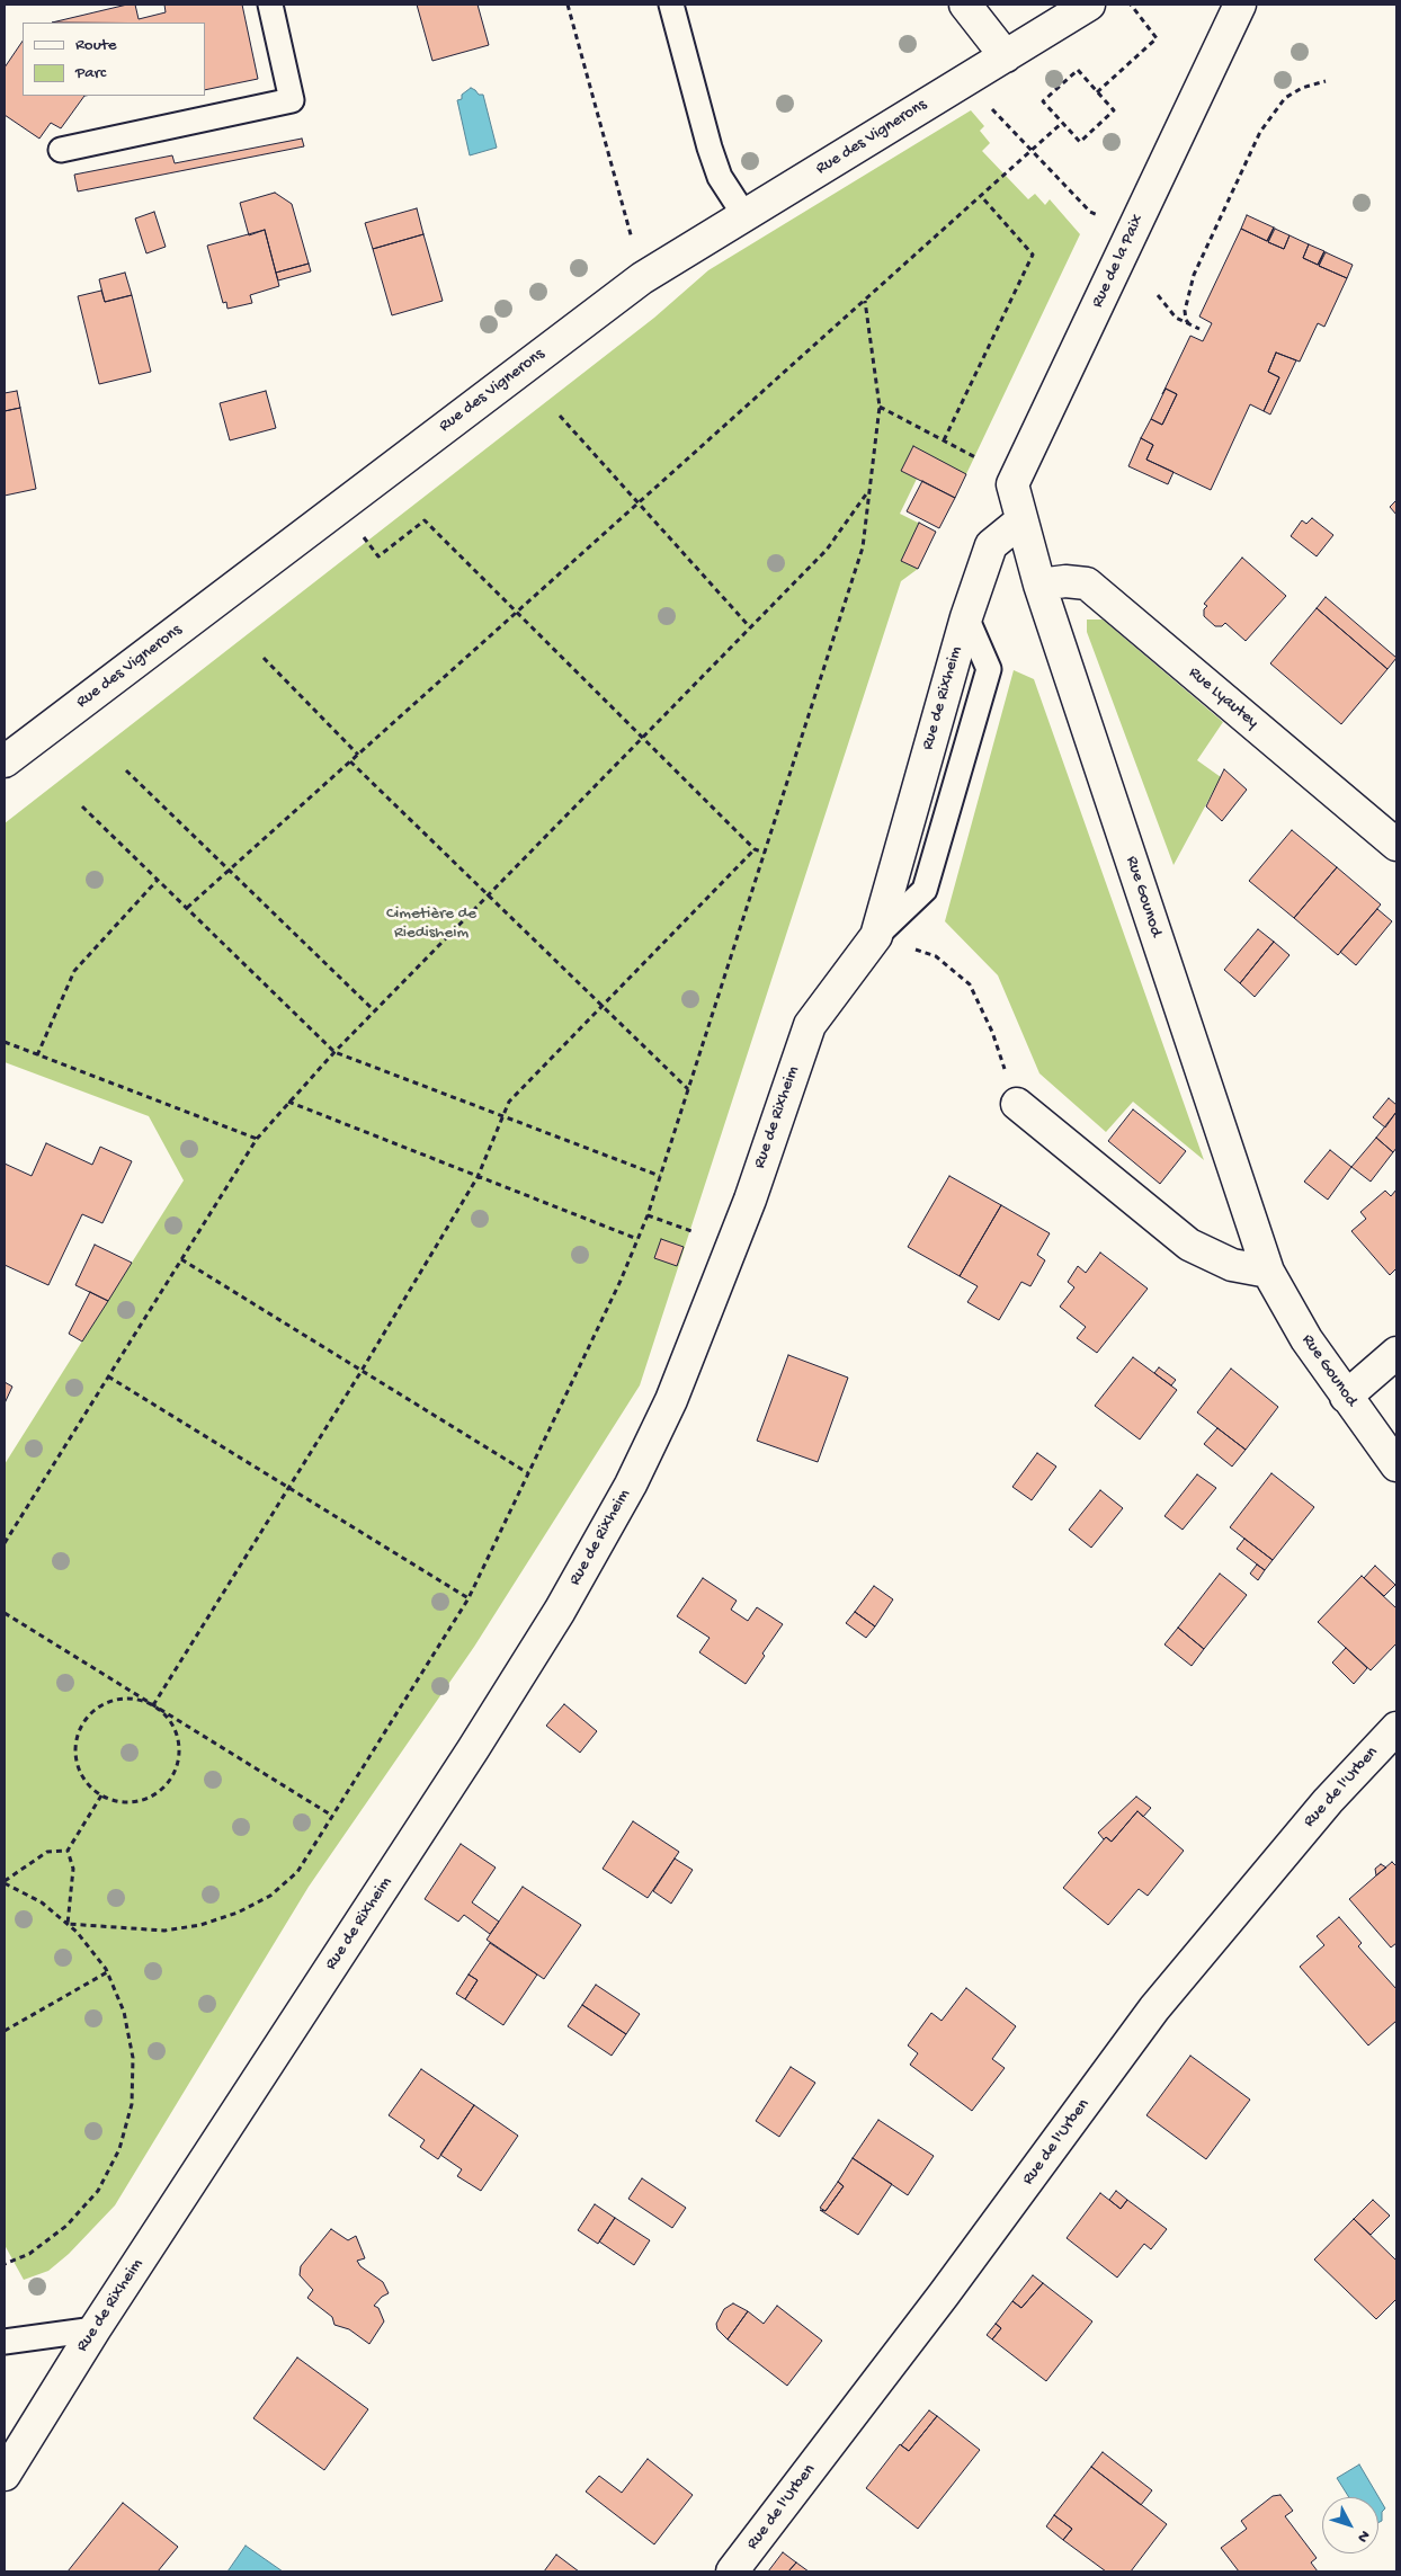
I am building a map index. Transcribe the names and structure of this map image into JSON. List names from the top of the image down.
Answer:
{
  "streets": {
    "street": [
      "Rue des Vignerons",
      "Rue de la Paix",
      "Rue de Rixheim",
      "Rue Lyautey",
      "Rue Gounod",
      "Rue de l'Urben"
    ]
  },
  "crossings": [
    ["Rue de la Paix", "Rue de Rixheim"],
    ["Rue de la Paix", "Rue Gounod"],
    ["Rue de Rixheim", "Rue Gounod"],
    ["Rue Lyautey", "Rue Gounod"]
  ],
  "parks": ["Cimetière de Riedisheim"],
  "legend": ["Route", "Parc"],
  "north": "bottom right"
}
